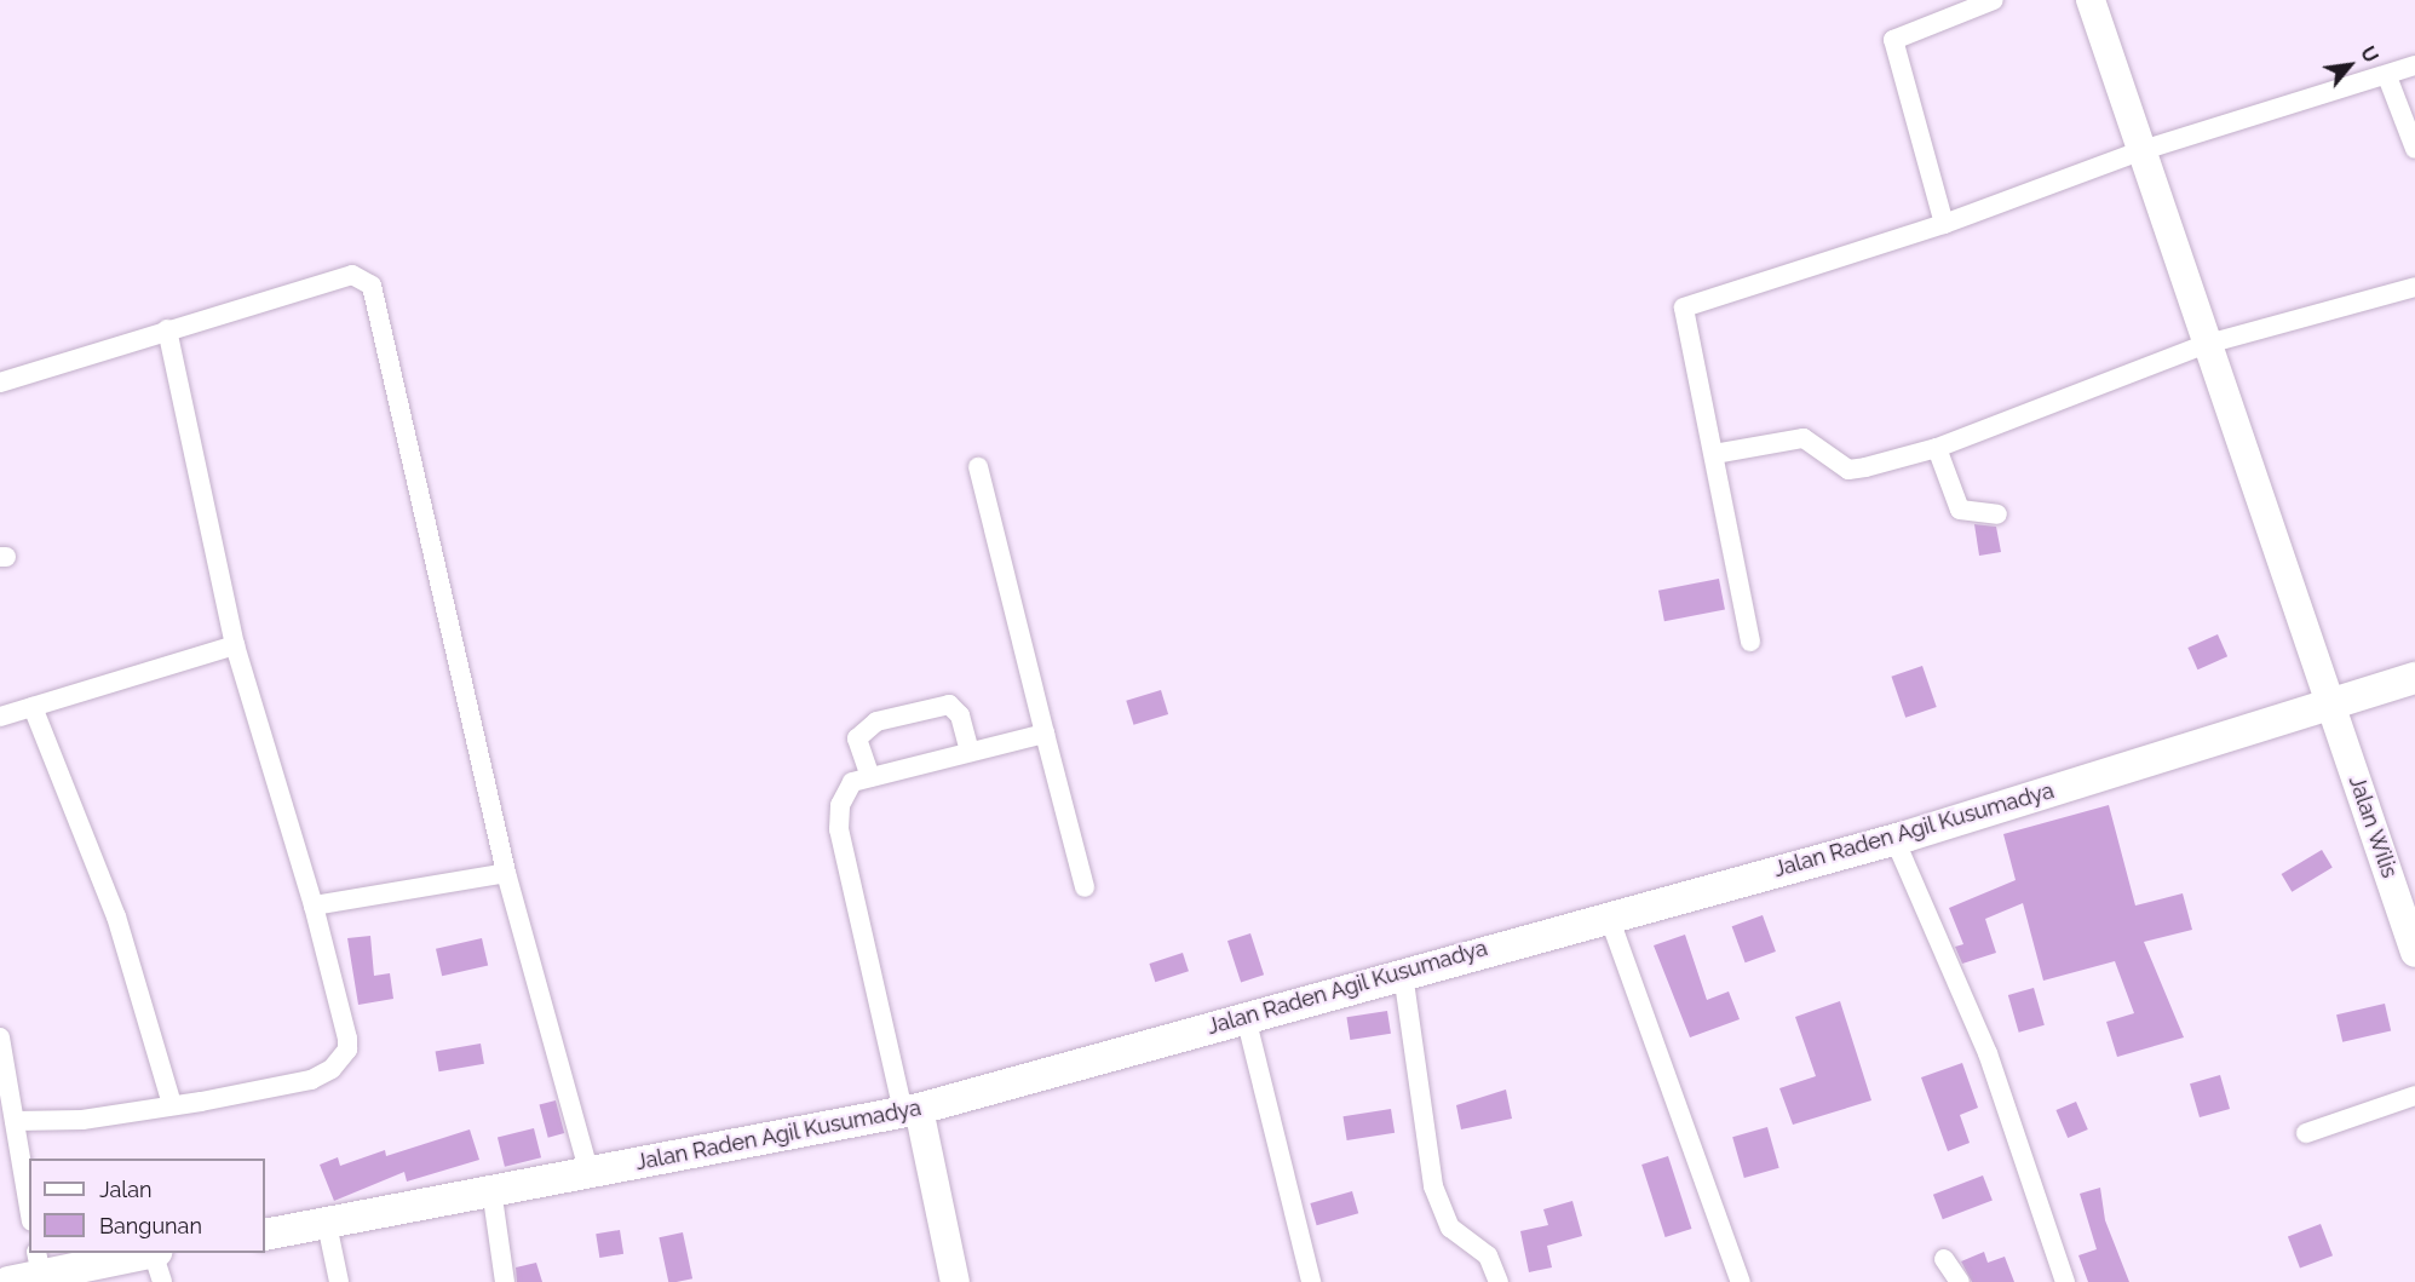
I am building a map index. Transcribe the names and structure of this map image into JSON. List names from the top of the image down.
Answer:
{
  "streets": {
    "main road": ["Jalan Wilis", "Jalan Raden Agil Kusumadya"]
  },
  "crossings": [
    ["Jalan Wilis", "Jalan Raden Agil Kusumadya"]
  ],
  "legend": ["Jalan", "Bangunan"],
  "north": "top right"
}
